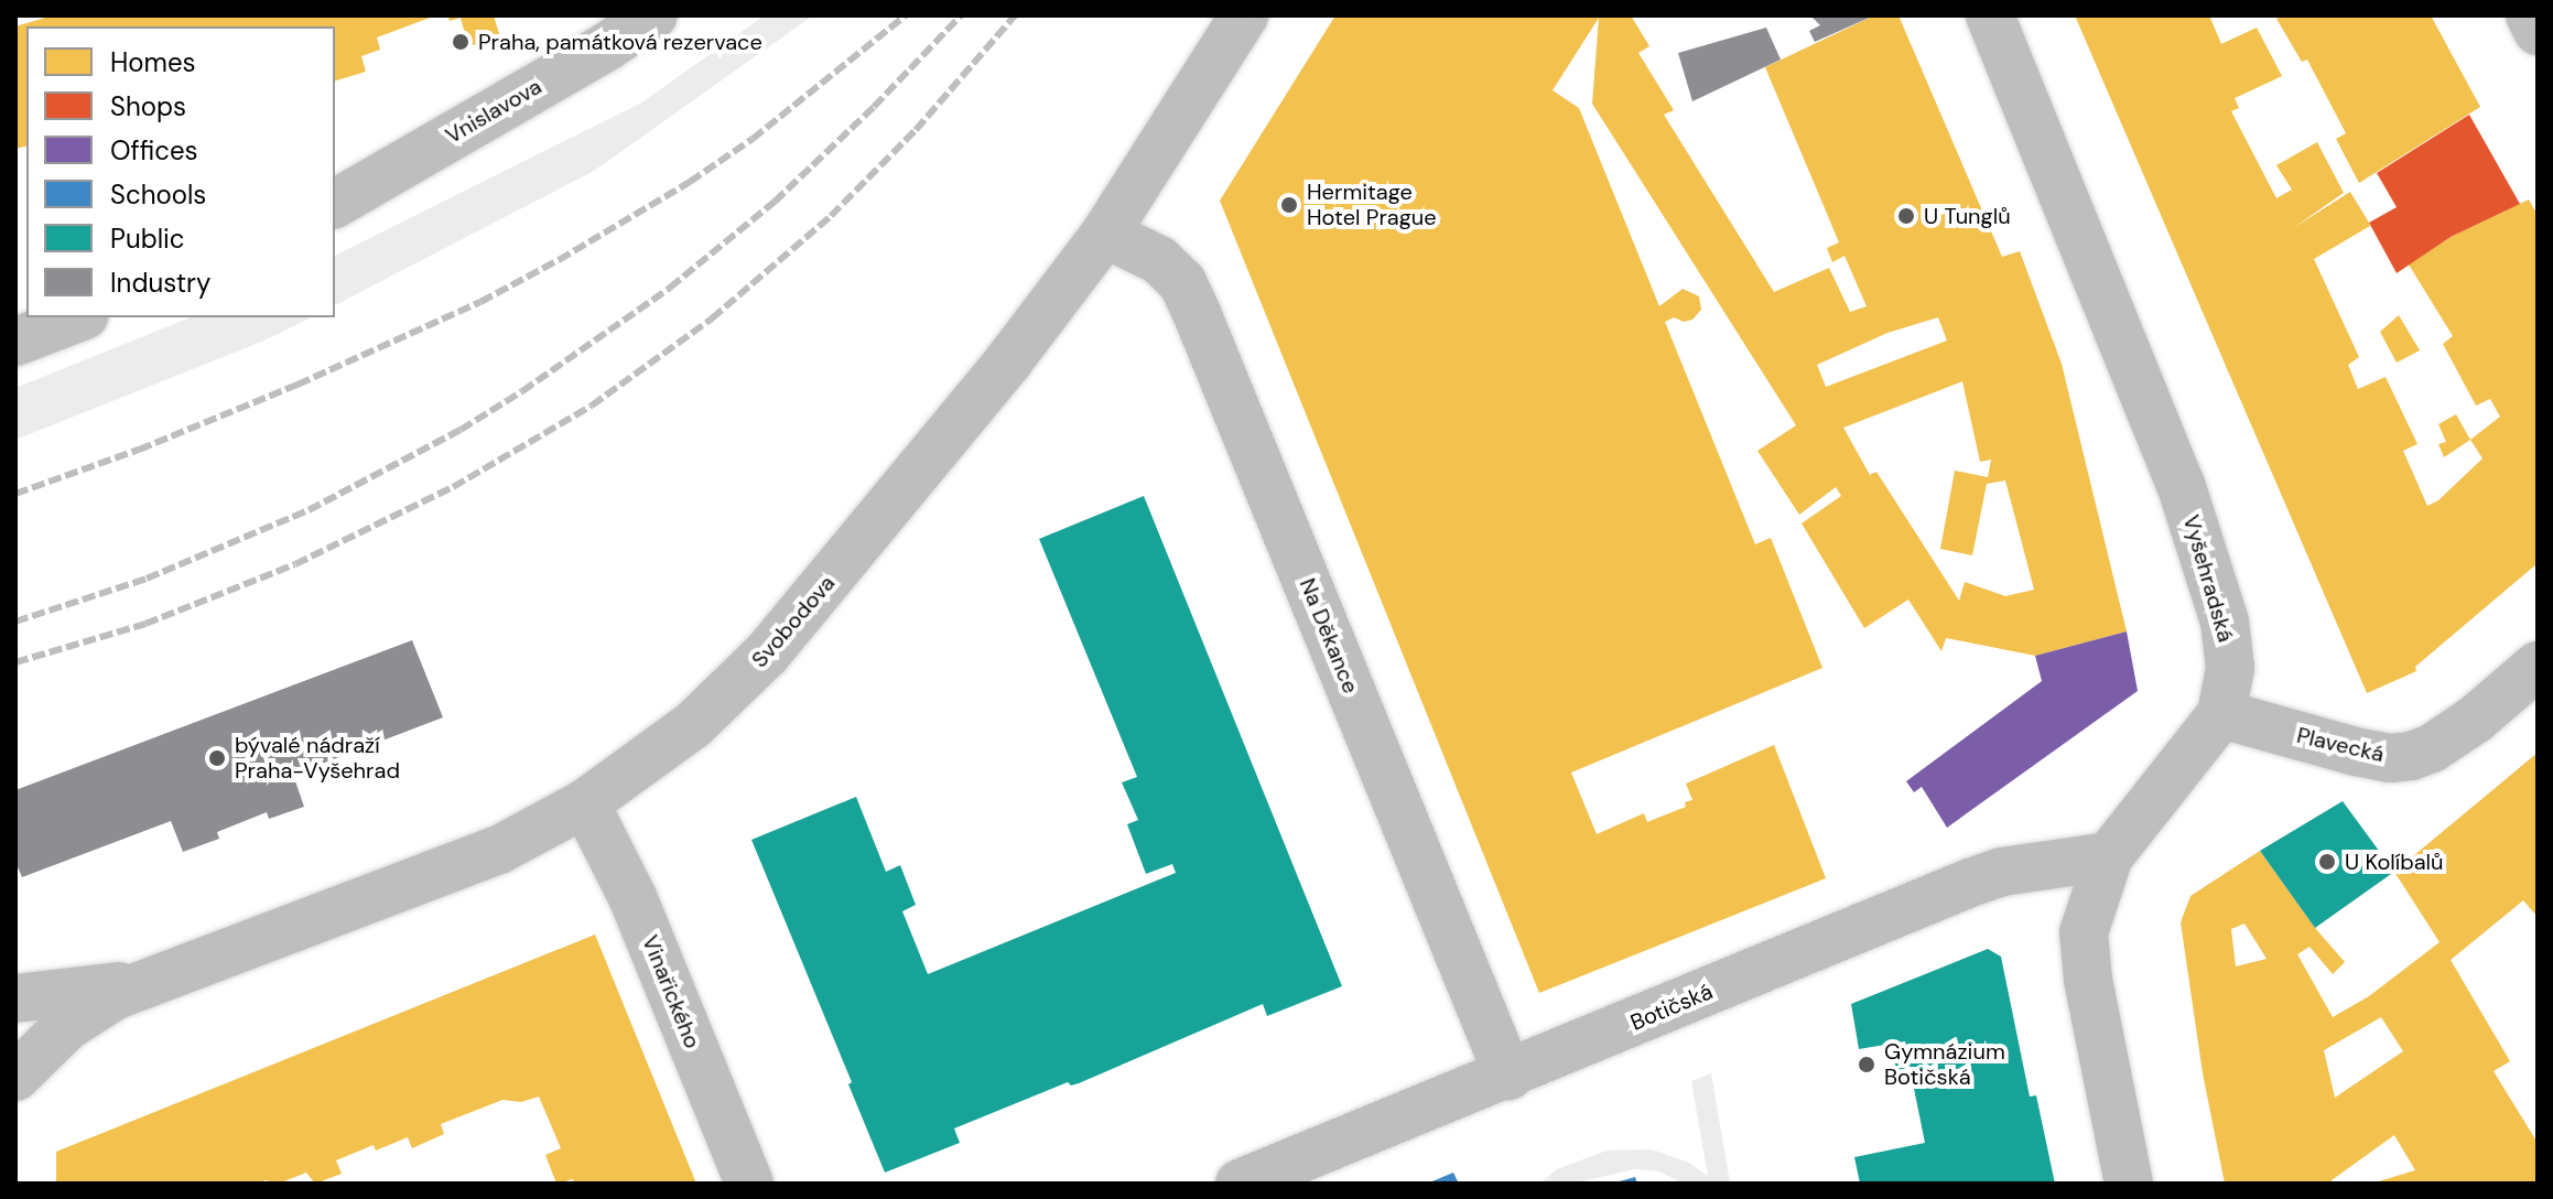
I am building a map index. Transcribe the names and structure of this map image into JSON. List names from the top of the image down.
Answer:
{
  "streets": {
    "street": [
      "Vnislavova",
      "Vyšehradská",
      "Svobodova",
      "Na Děkance",
      "Plavecká",
      "Vinařického",
      "Botičská"
    ]
  },
  "crossings": [
    ["Vyšehradská", "Plavecká"],
    ["Vyšehradská", "Botičská"],
    ["Svobodova", "Na Děkance"],
    ["Svobodova", "Vinařického"],
    ["Na Děkance", "Botičská"]
  ],
  "places": [
    "Praha, památková rezervace",
    "Hermitage Hotel Prague",
    "U Tunglů",
    "bývalé nádraží Praha-Vyšehrad",
    "U Kolíbalů",
    "Gymnázium Botičská"
  ],
  "legend": [
    "Homes",
    "Shops",
    "Offices",
    "Schools",
    "Public",
    "Industry"
  ]
}
